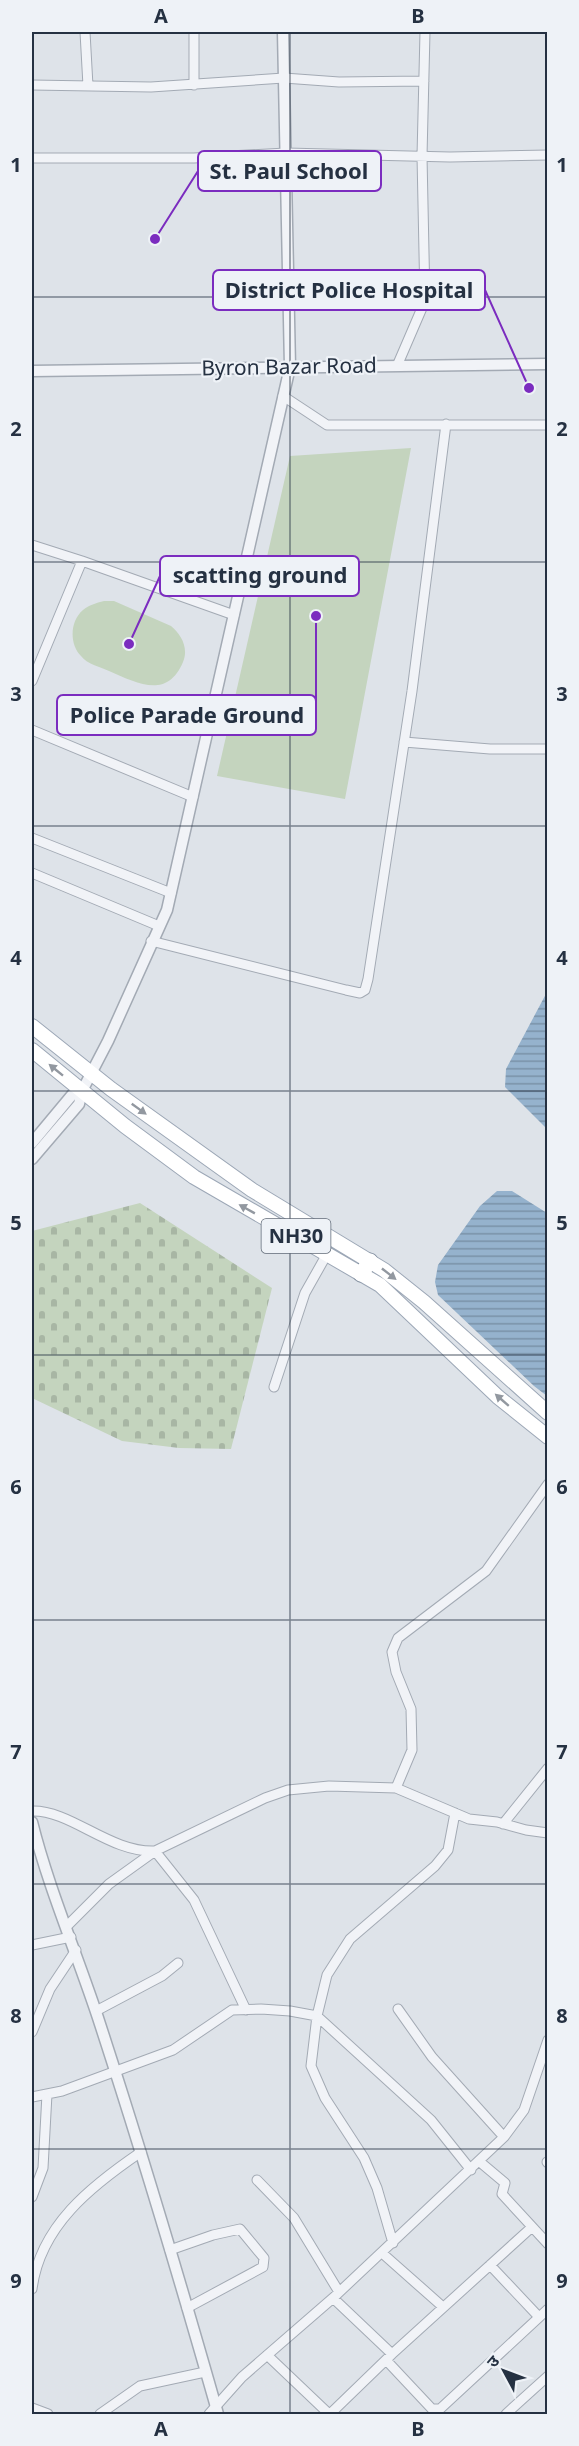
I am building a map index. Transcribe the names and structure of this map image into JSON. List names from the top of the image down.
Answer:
{
  "streets": {
    "main road": ["NH30"],
    "street": ["Byron Bazar Road"]
  },
  "places": [
    "St. Paul School",
    "District Police Hospital",
    "Police Parade Ground",
    "scatting ground"
  ],
  "north": "top left",
  "grid": {
    "columns": ["A", "B"],
    "rows": [
      "1",
      "2",
      "3",
      "4",
      "5",
      "6",
      "7",
      "8",
      "9"
    ]
  }
}
